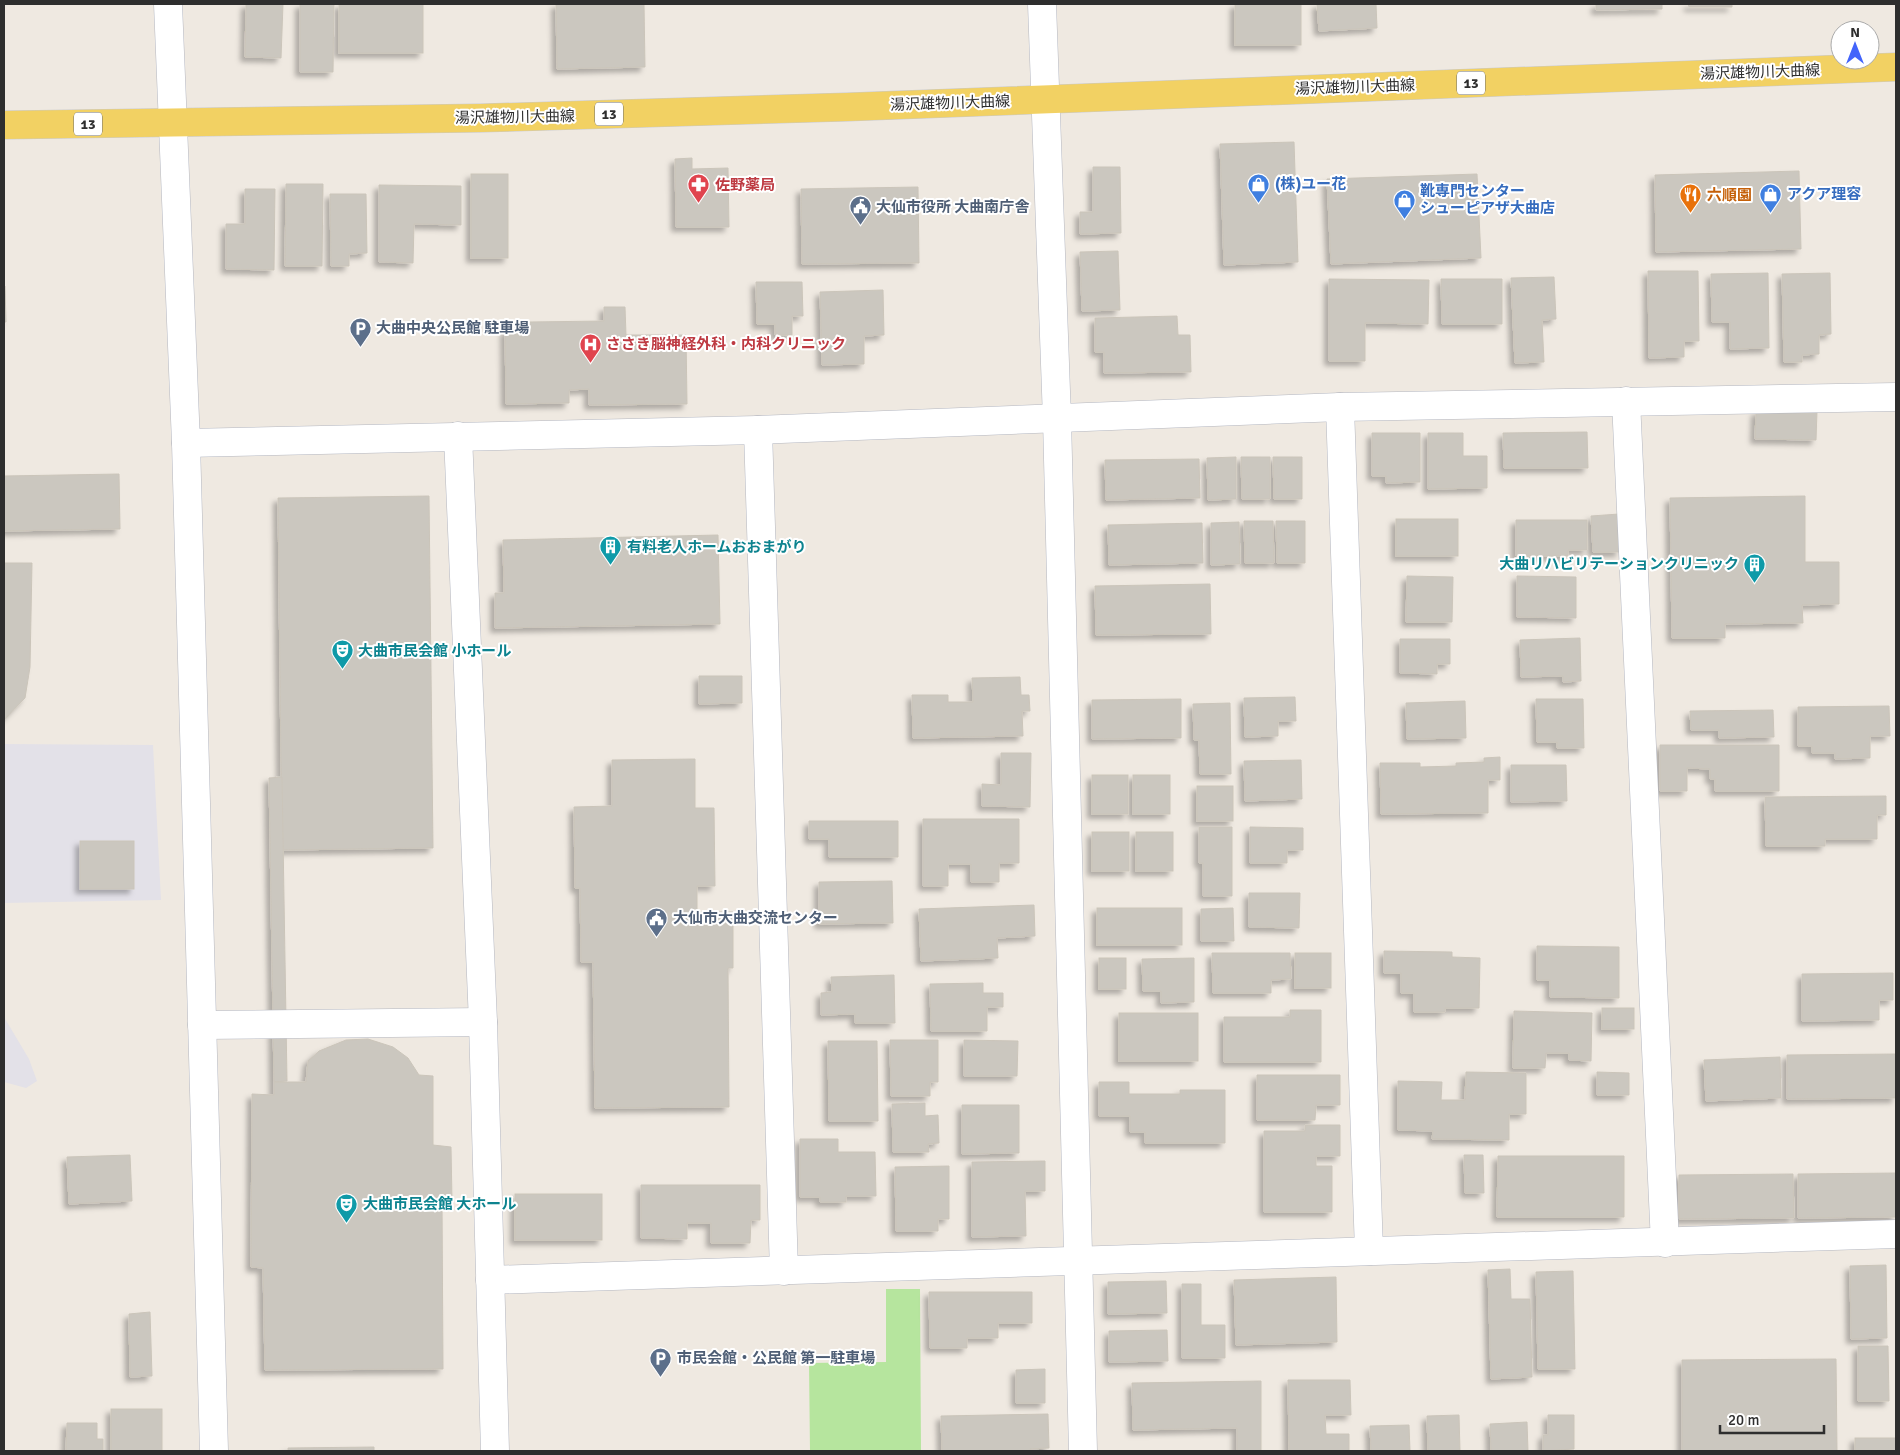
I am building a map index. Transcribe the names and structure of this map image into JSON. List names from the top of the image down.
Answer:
{
  "streets": {
    "main road": ["湯沢雄物川大曲線", "13"]
  },
  "places": {
    "shop": ["(株)ユー花", "アクア理容", "靴専門センター シューピアザ大曲店"],
    "pharmacy": ["佐野薬局"],
    "restaurant": ["六順園"],
    "public building": ["大仙市役所 大曲南庁舎", "大仙市大曲交流センター"],
    "parking": ["大曲中央公民館 駐車場", "市民会館・公民館 第一駐車場"],
    "hospital": ["ささき脳神経外科・内科クリニック"],
    "building": ["有料老人ホームおおまがり", "大曲リハビリテーションクリニック"],
    "theatre": ["大曲市民会館 小ホール", "大曲市民会館 大ホール"]
  },
  "scale_bar": "20 m",
  "north": "top"
}
